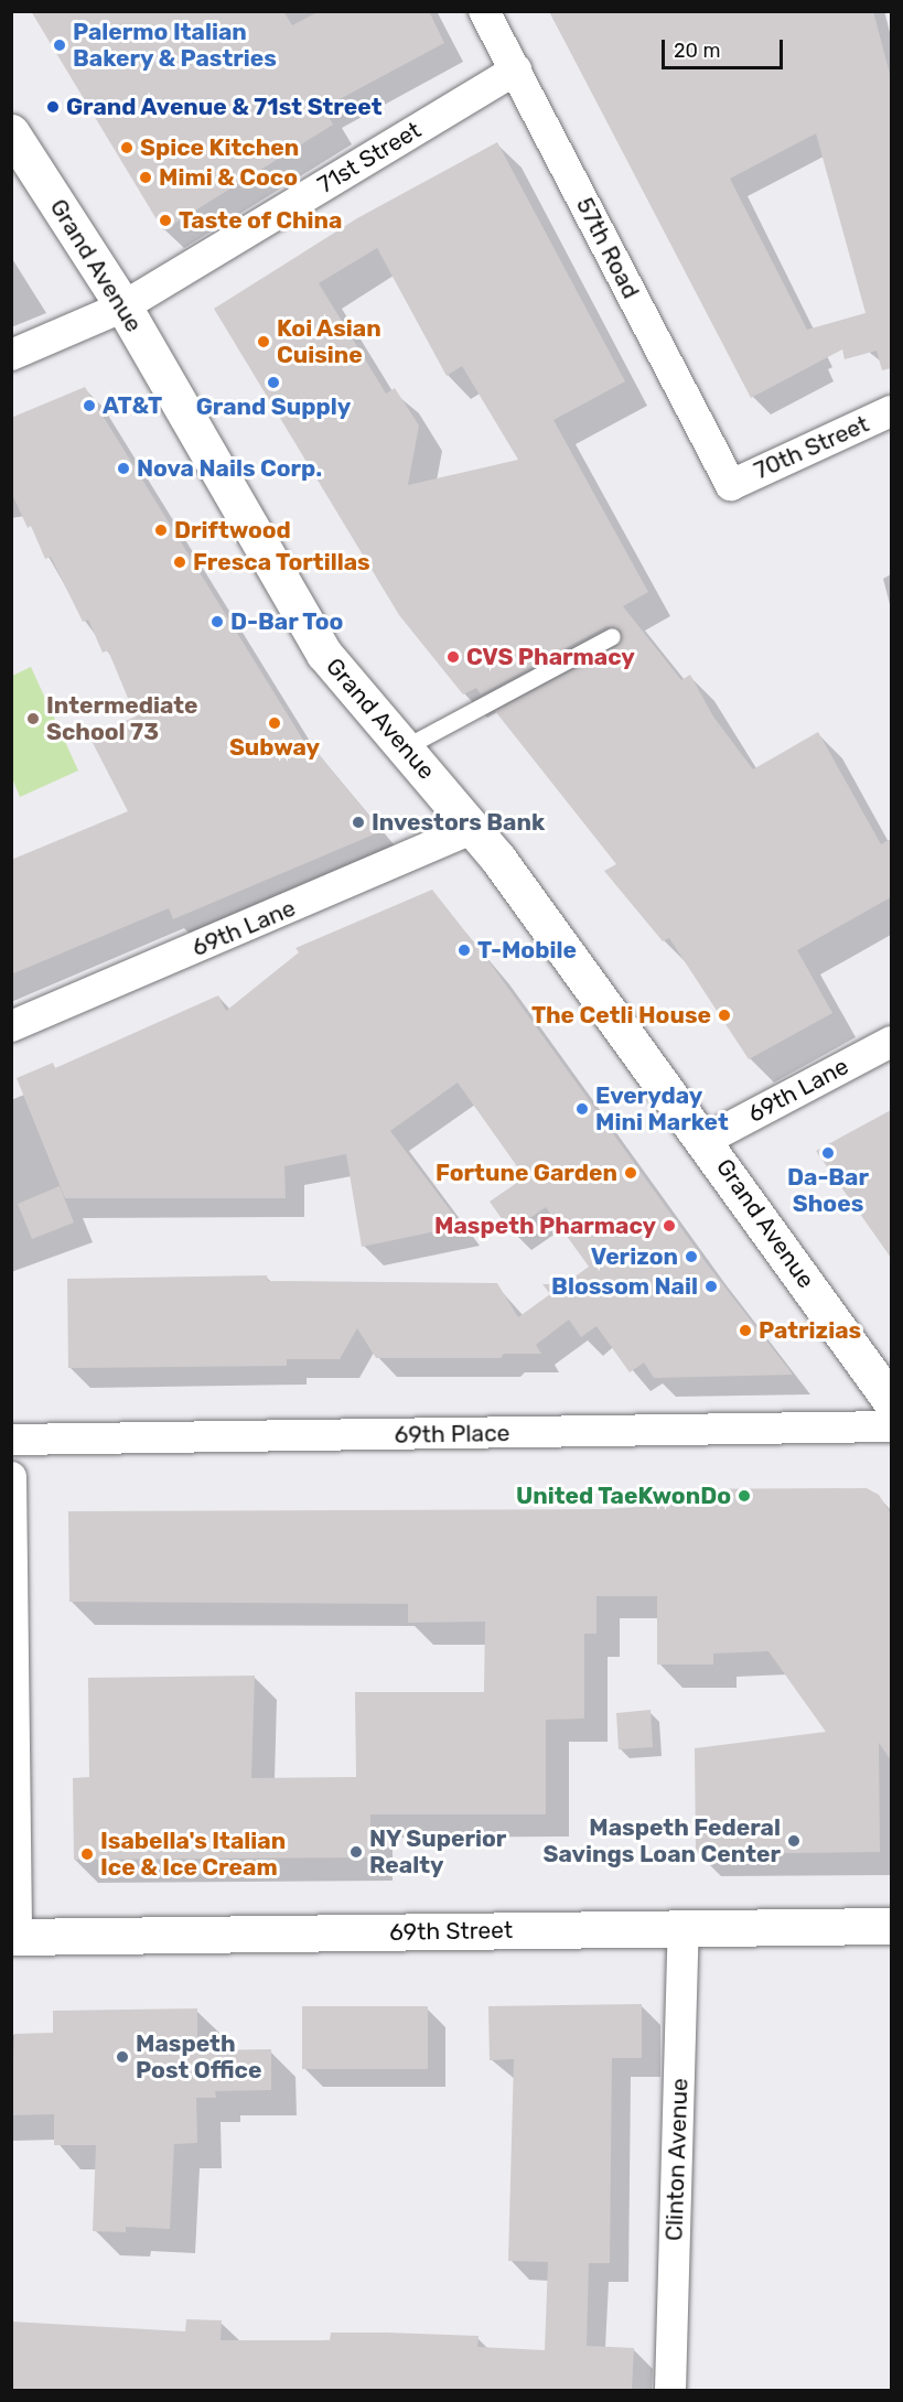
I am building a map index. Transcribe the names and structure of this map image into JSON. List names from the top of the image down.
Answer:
{
  "streets": {
    "main road": ["Grand Avenue", "69th Street"],
    "street": [
      "71st Street",
      "57th Road",
      "70th Street",
      "69th Lane",
      "69th Place",
      "Clinton Avenue"
    ]
  },
  "crossings": [
    ["71st Street", "57th Road"],
    ["71st Street", "Grand Avenue"],
    ["57th Road", "70th Street"],
    ["Grand Avenue", "69th Lane"],
    ["69th Street", "Clinton Avenue"]
  ],
  "places": [
    "Palermo Italian Bakery & Pastries",
    "Grand Avenue & 71st Street",
    "Spice Kitchen",
    "Mimi & Coco",
    "Taste of China",
    "Koi Asian Cuisine",
    "Grand Supply",
    "AT&T",
    "Nova Nails Corp.",
    "Driftwood",
    "Fresca Tortillas",
    "D-Bar Too",
    "CVS Pharmacy",
    "Intermediate School 73",
    "Subway",
    "Investors Bank",
    "T-Mobile",
    "The Cetli House",
    "Everyday Mini Market",
    "Da-Bar Shoes",
    "Fortune Garden",
    "Maspeth Pharmacy",
    "Verizon",
    "Blossom Nail",
    "Patrizias",
    "United TaeKwonDo",
    "Maspeth Federal Savings Loan Center",
    "NY Superior Realty",
    "Isabella's Italian Ice & Ice Cream",
    "Maspeth Post Office"
  ],
  "scale_bar": "20 m"
}
